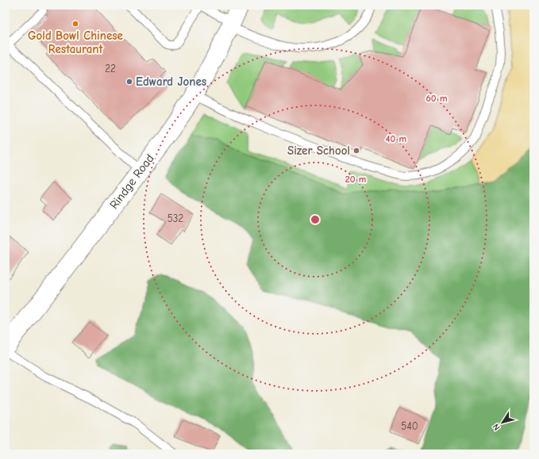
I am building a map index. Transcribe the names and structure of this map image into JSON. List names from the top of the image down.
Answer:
{
  "streets": {
    "street": ["Rindge Road"]
  },
  "places": ["Gold Bowl Chinese Restaurant", "Edward Jones", "Sizer School"],
  "house_numbers": ["22", "532", "540"],
  "north": "bottom left",
  "rings": ["60 m", "40 m", "20 m"]
}
